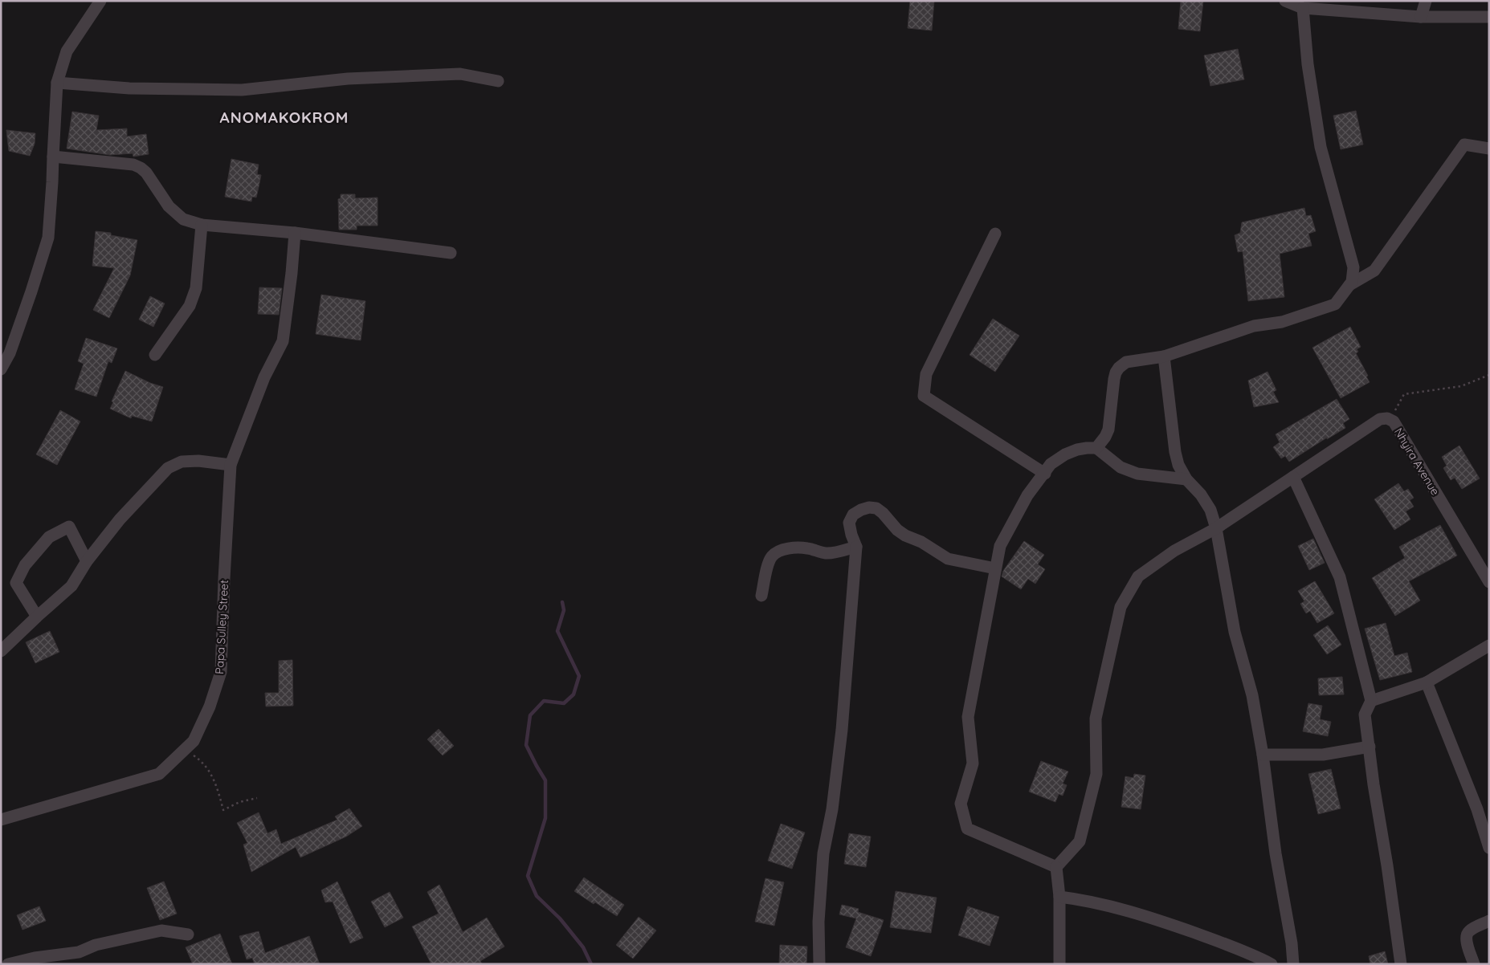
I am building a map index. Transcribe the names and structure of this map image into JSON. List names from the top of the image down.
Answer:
{
  "streets": {
    "street": ["Nhyira Avenue", "Papa Sulley Street"]
  },
  "districts": ["ANOMAKOKROM"]
}
